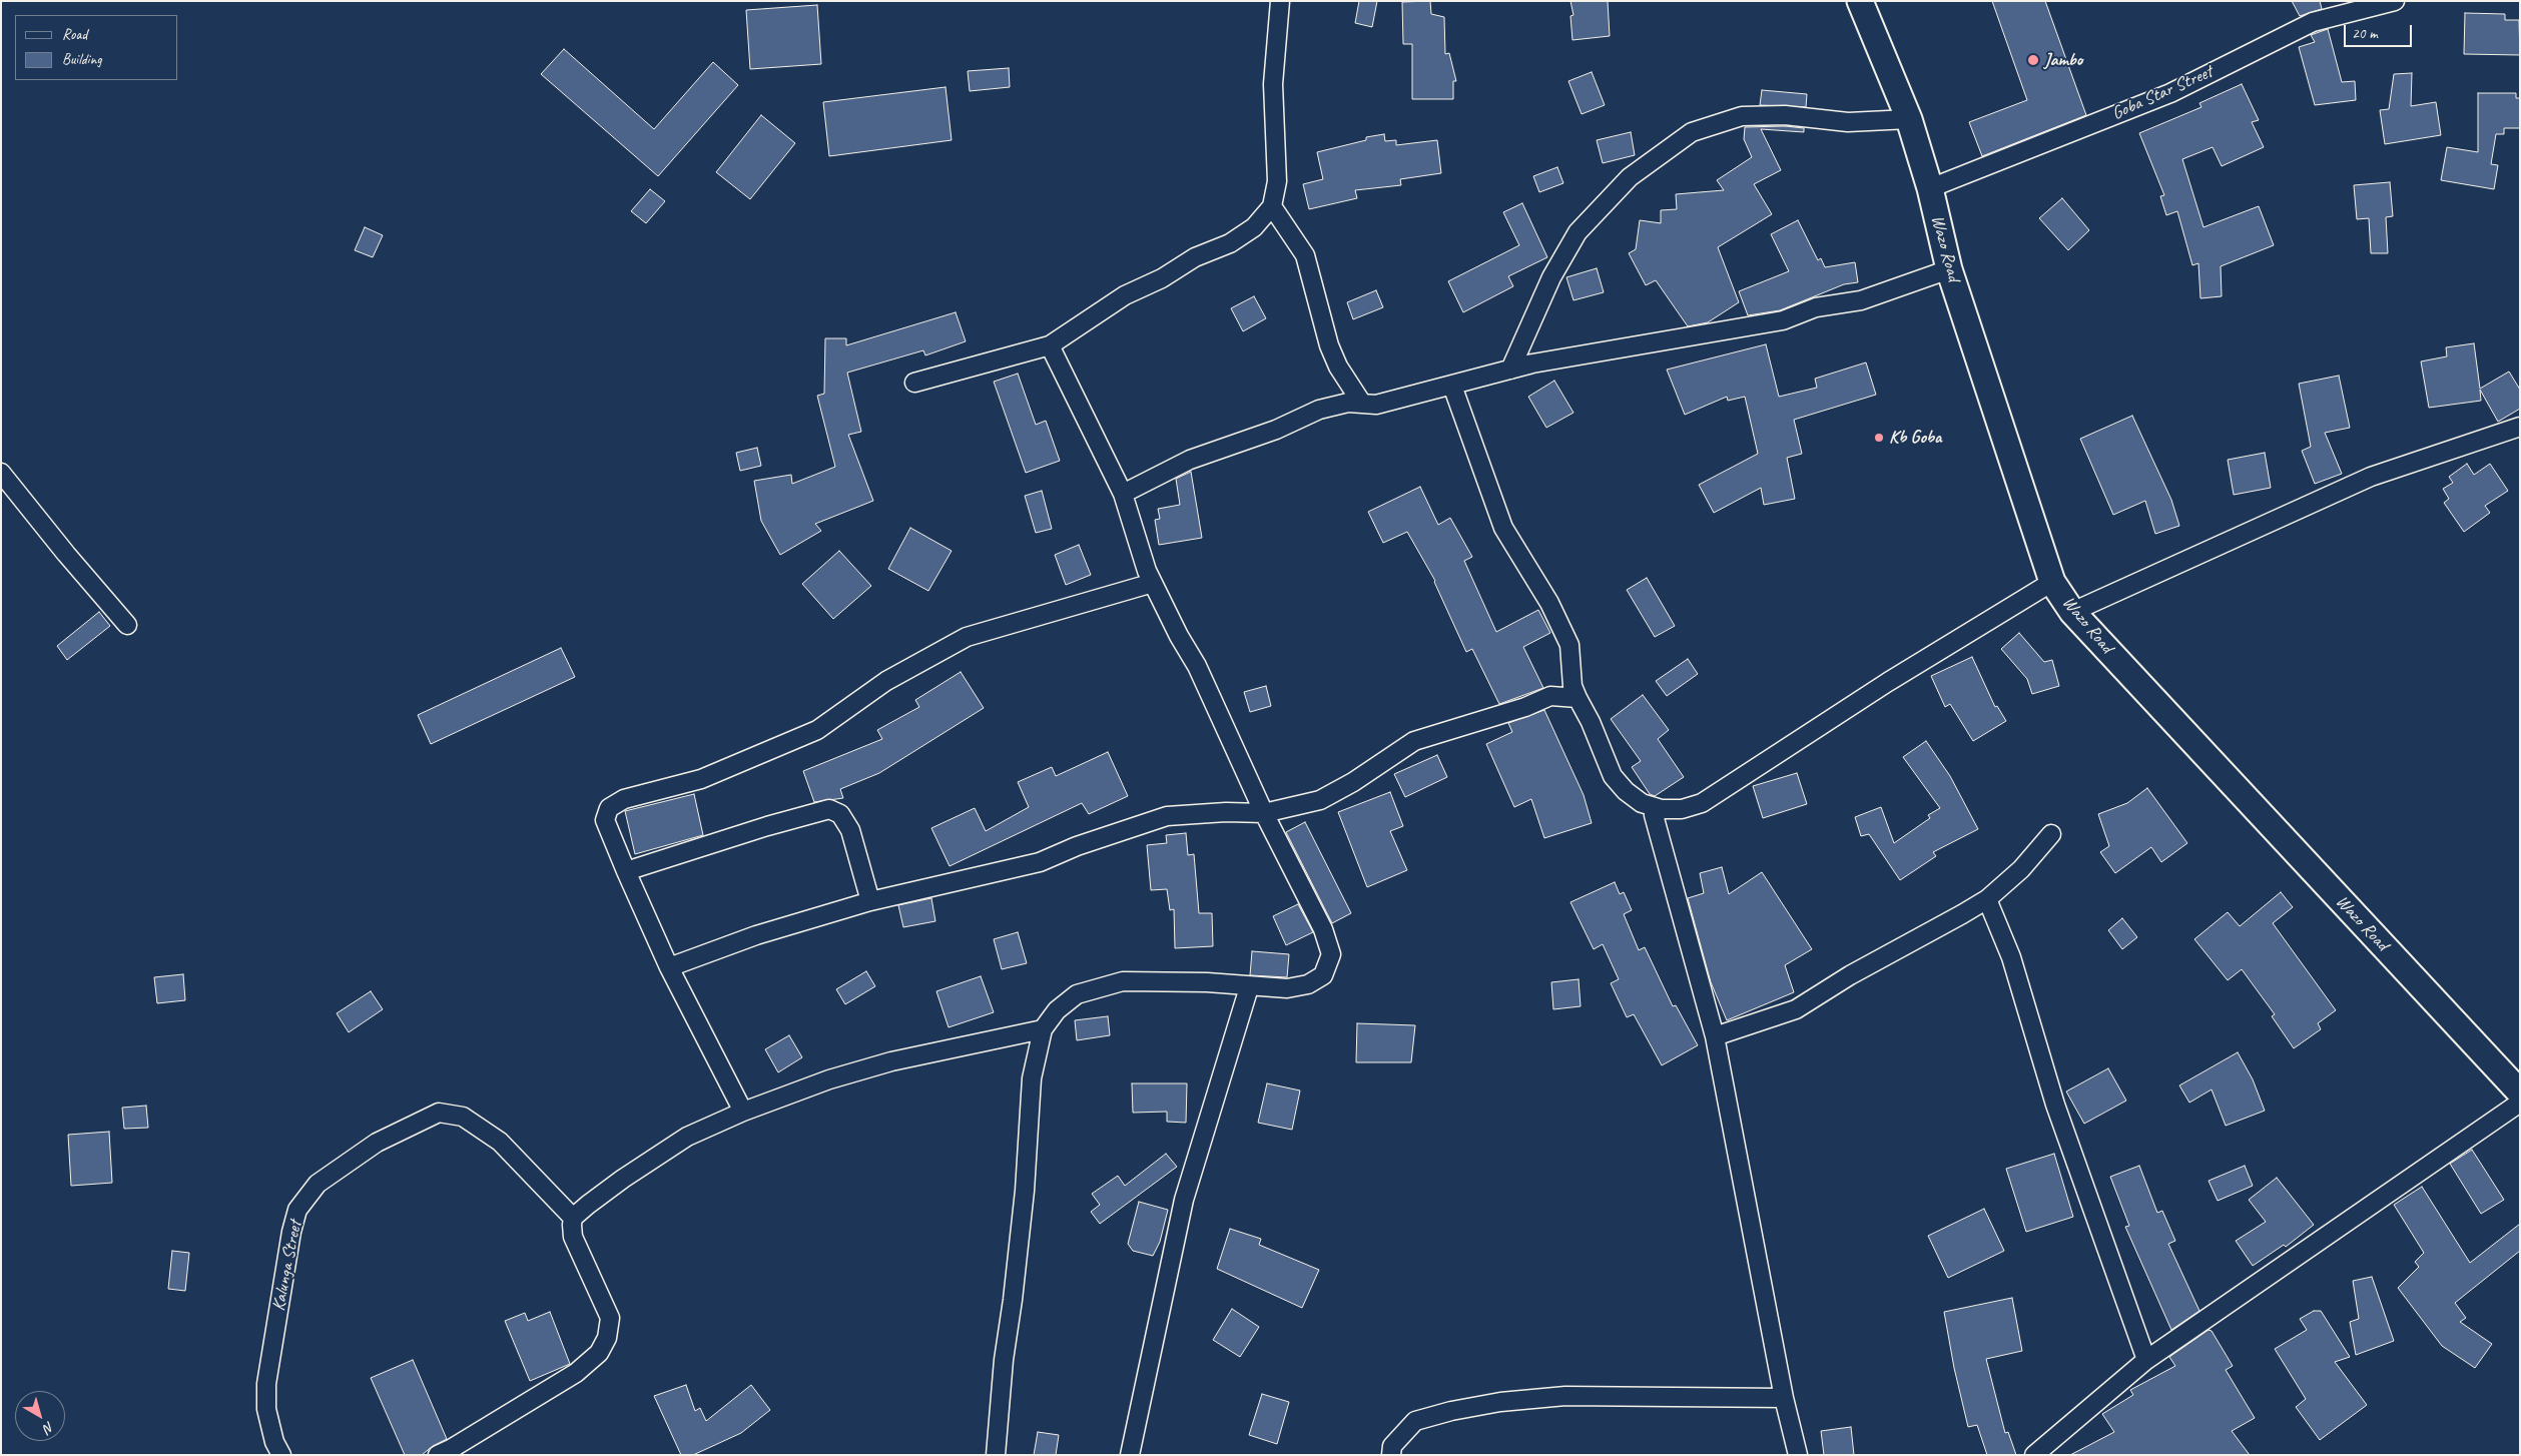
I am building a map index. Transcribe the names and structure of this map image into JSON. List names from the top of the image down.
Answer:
{
  "streets": {
    "main road": ["Wazo Road"],
    "street": ["Goba Star Street", "Kalunga Street"]
  },
  "crossings": [
    ["Goba Star Street", "Wazo Road"]
  ],
  "places": ["Jambo", "Kb Goba"],
  "legend": ["Road", "Building"],
  "scale_bar": "20 m",
  "north": "bottom right"
}
